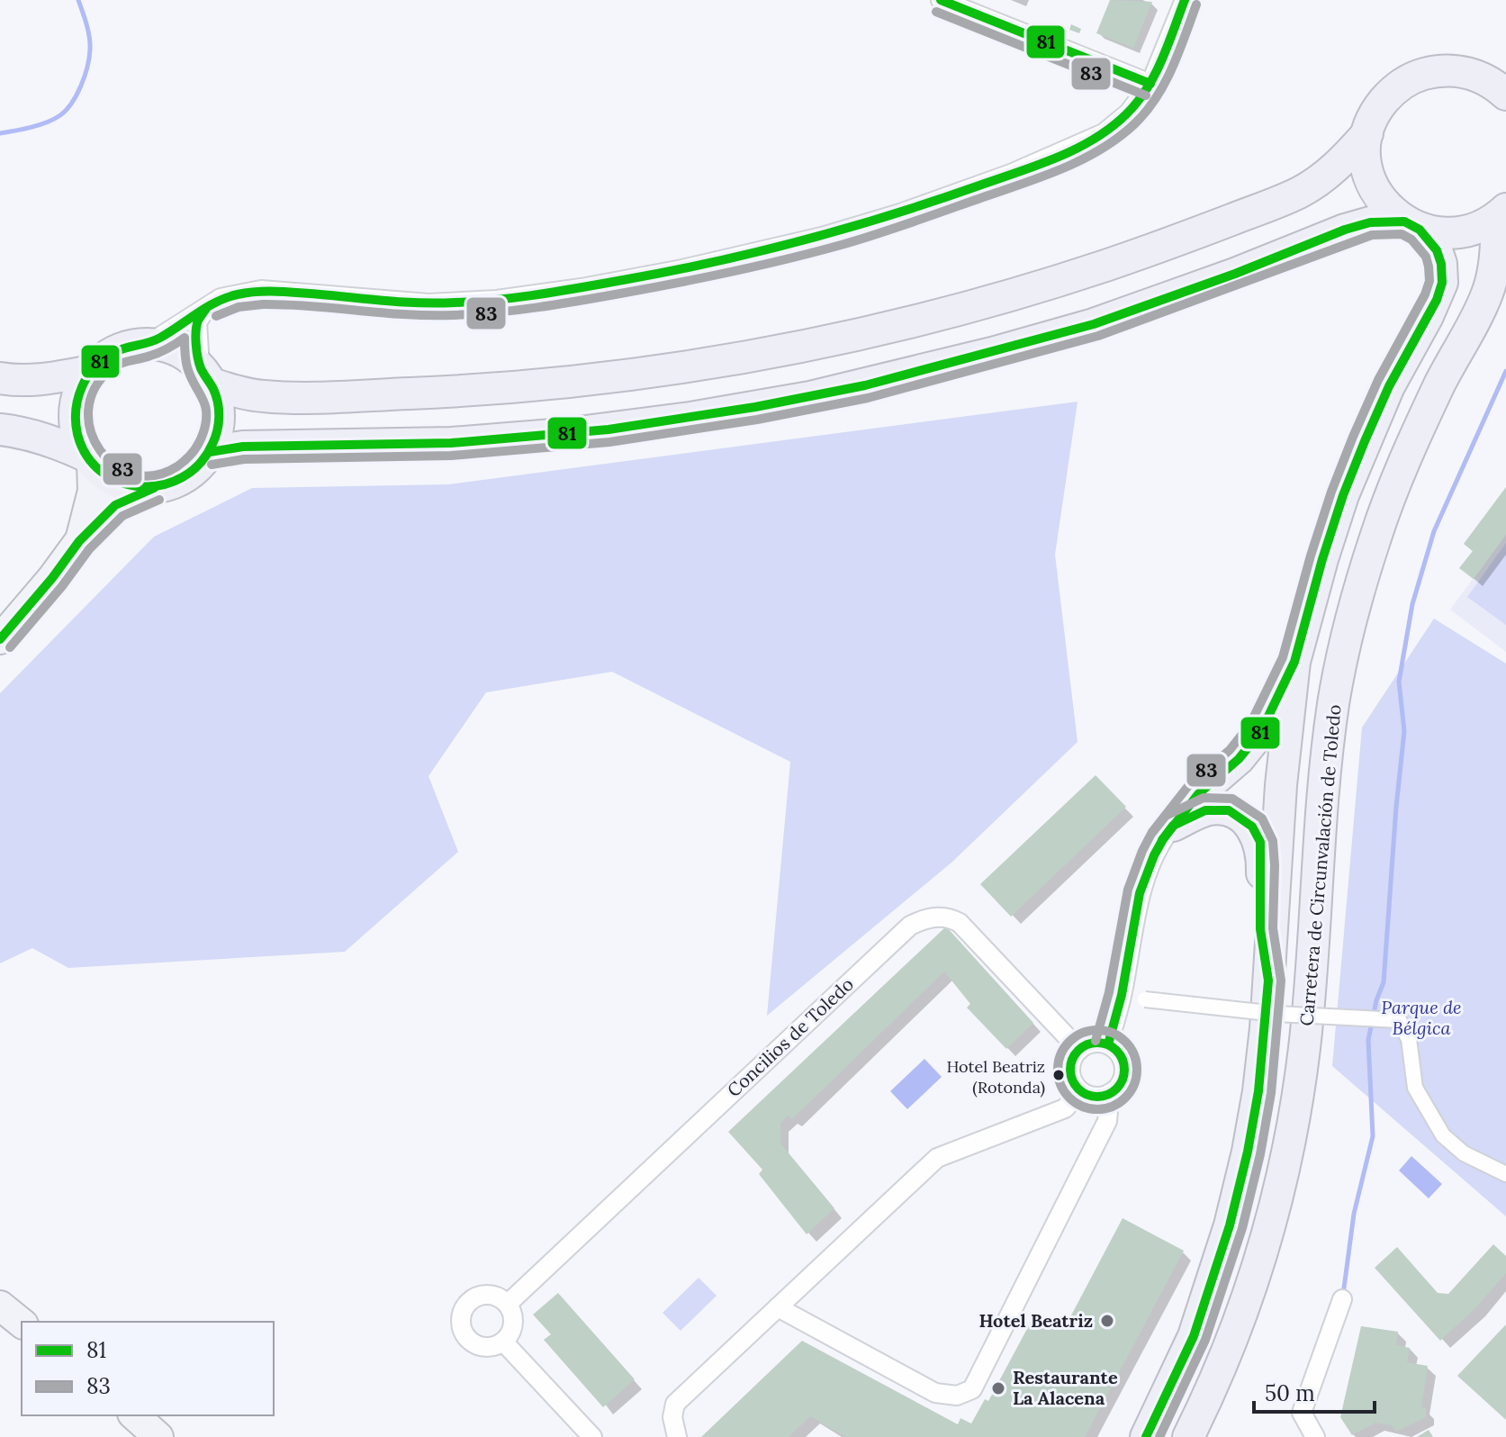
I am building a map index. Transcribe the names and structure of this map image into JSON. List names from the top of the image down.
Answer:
{
  "streets": {
    "highway": ["Carretera de Circunvalación de Toledo"],
    "street": ["Concilios de Toledo"]
  },
  "parks": ["Parque de Bélgica"],
  "places": ["Hotel Beatriz (Rotonda)", "Hotel Beatriz", "Restaurante La Alacena"],
  "lines": ["transit line 81", "transit line 83"],
  "legend": ["81", "83"],
  "scale_bar": "50 m"
}
